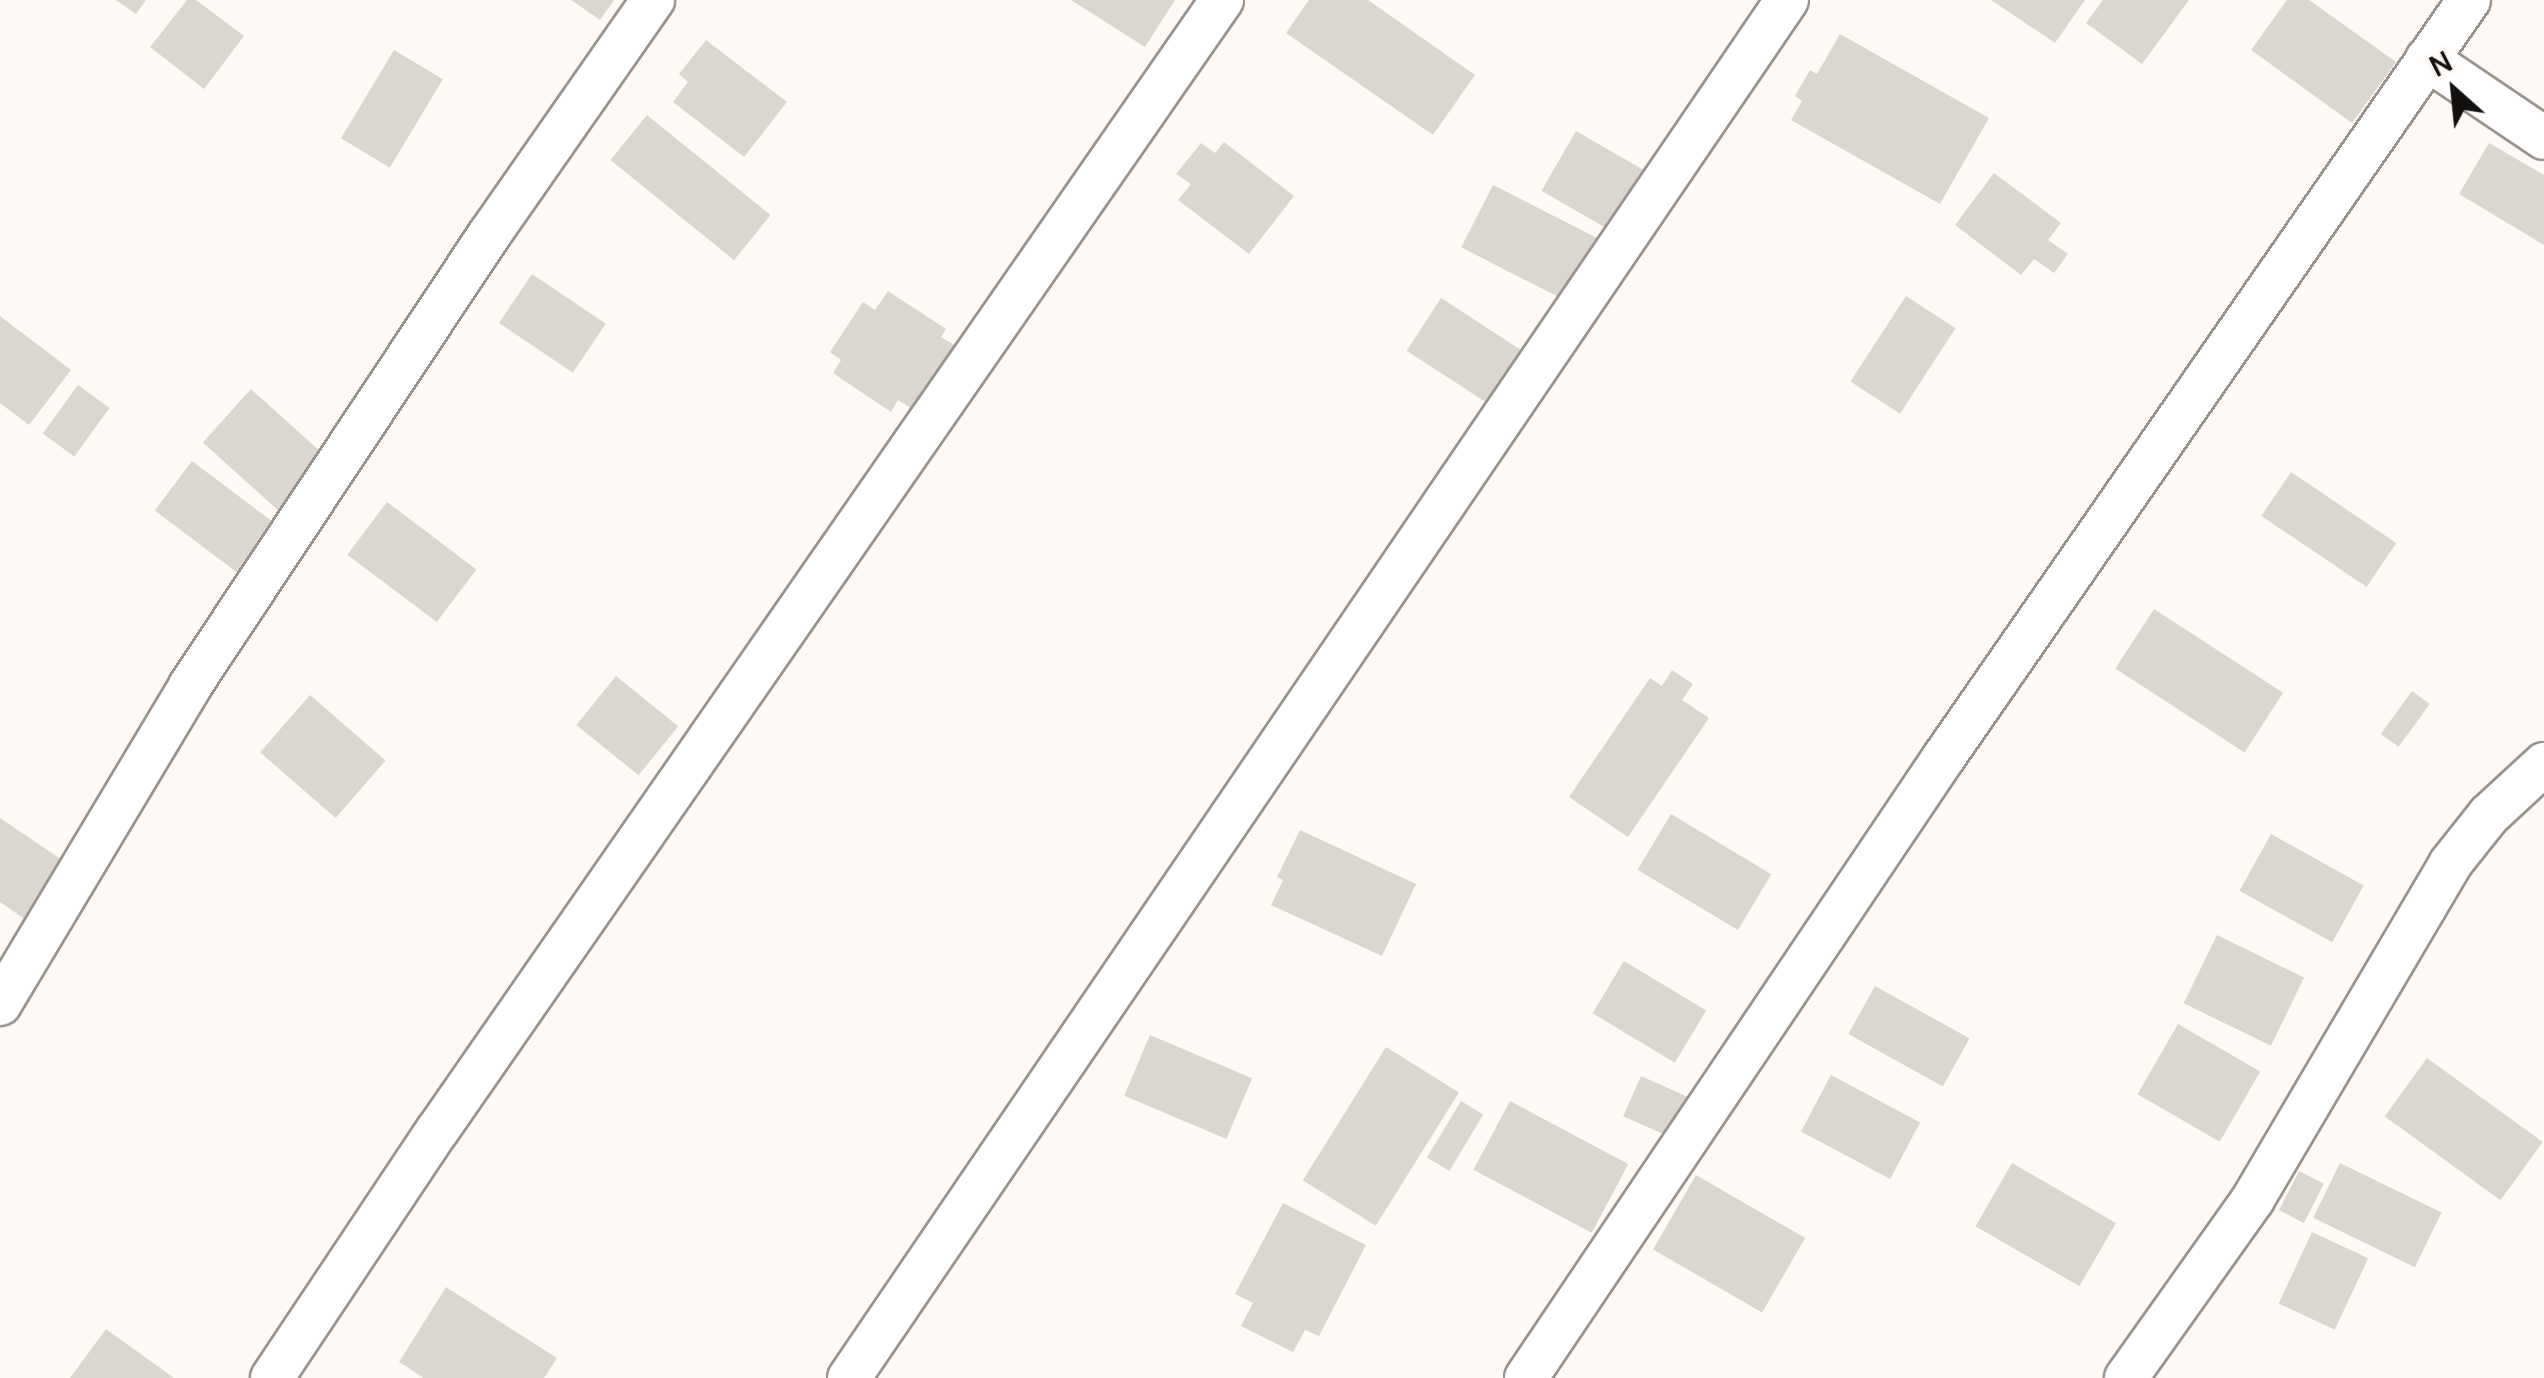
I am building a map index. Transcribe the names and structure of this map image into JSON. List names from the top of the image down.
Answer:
{
  "north": "top left"
}
